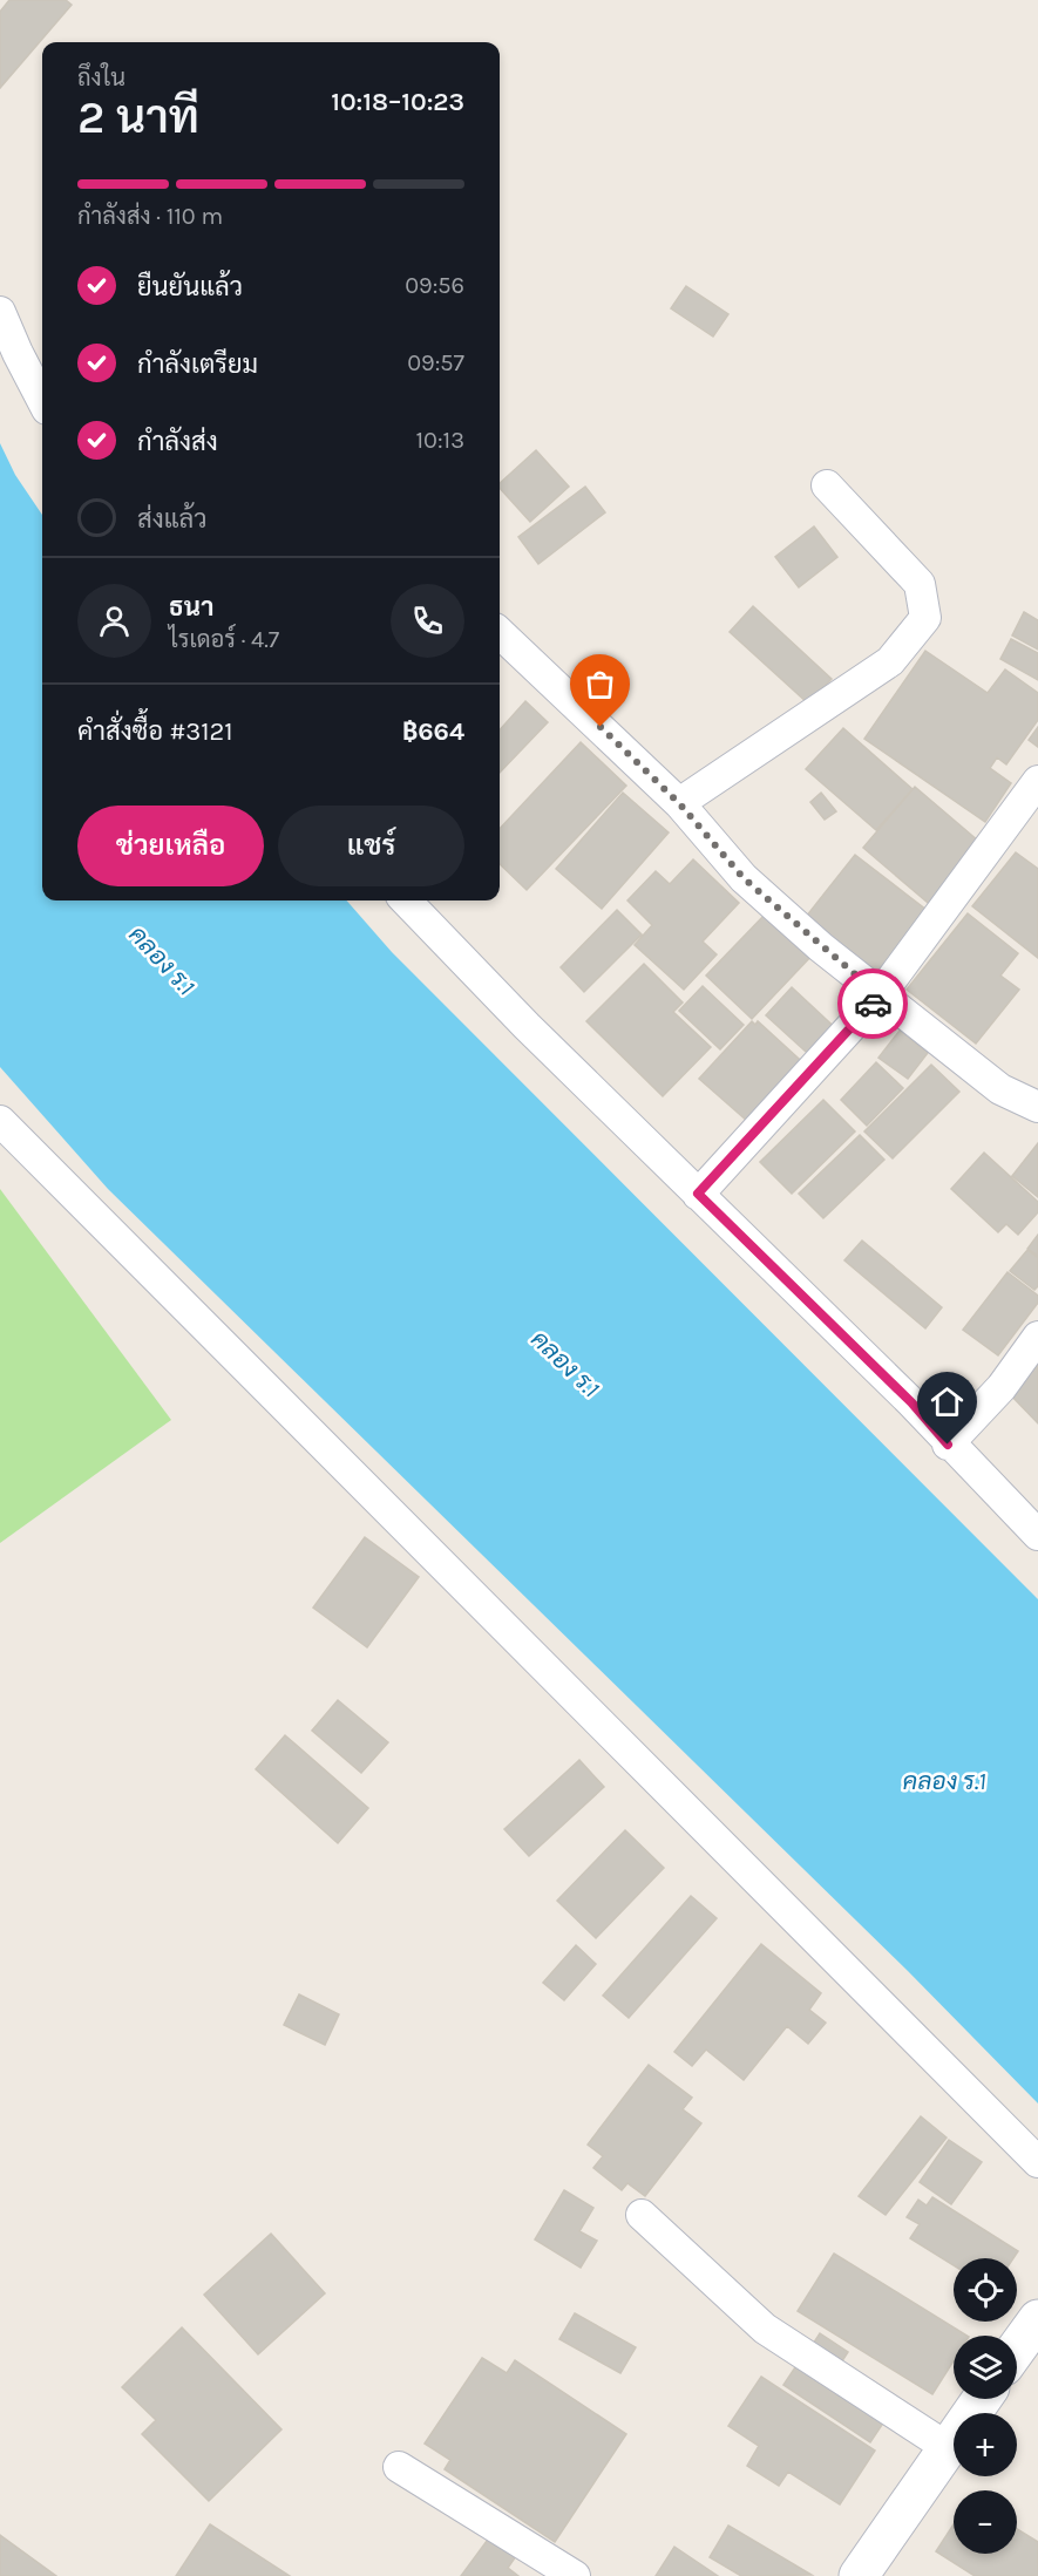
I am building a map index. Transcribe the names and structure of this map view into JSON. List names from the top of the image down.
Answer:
{
  "water": ["คลอง ร.1"],
  "page": {
    "heading": ["2 นาที", "ถึงใน", "10:18–10:23"],
    "panel": [
      "ธนา",
      "ไรเดอร์ · 4.7",
      "คำสั่งซื้อ #3121",
      "฿664"
    ],
    "bar": "กำลังส่ง · 110 m",
    "list": [
      ["ยืนยันแล้ว", "09:56"],
      ["กำลังเตรียม", "09:57"],
      ["กำลังส่ง", "10:13"],
      "ส่งแล้ว"
    ],
    "buttons": ["ช่วยเหลือ", "แชร์"],
    "map_buttons": ["+", "−"]
  }
}
